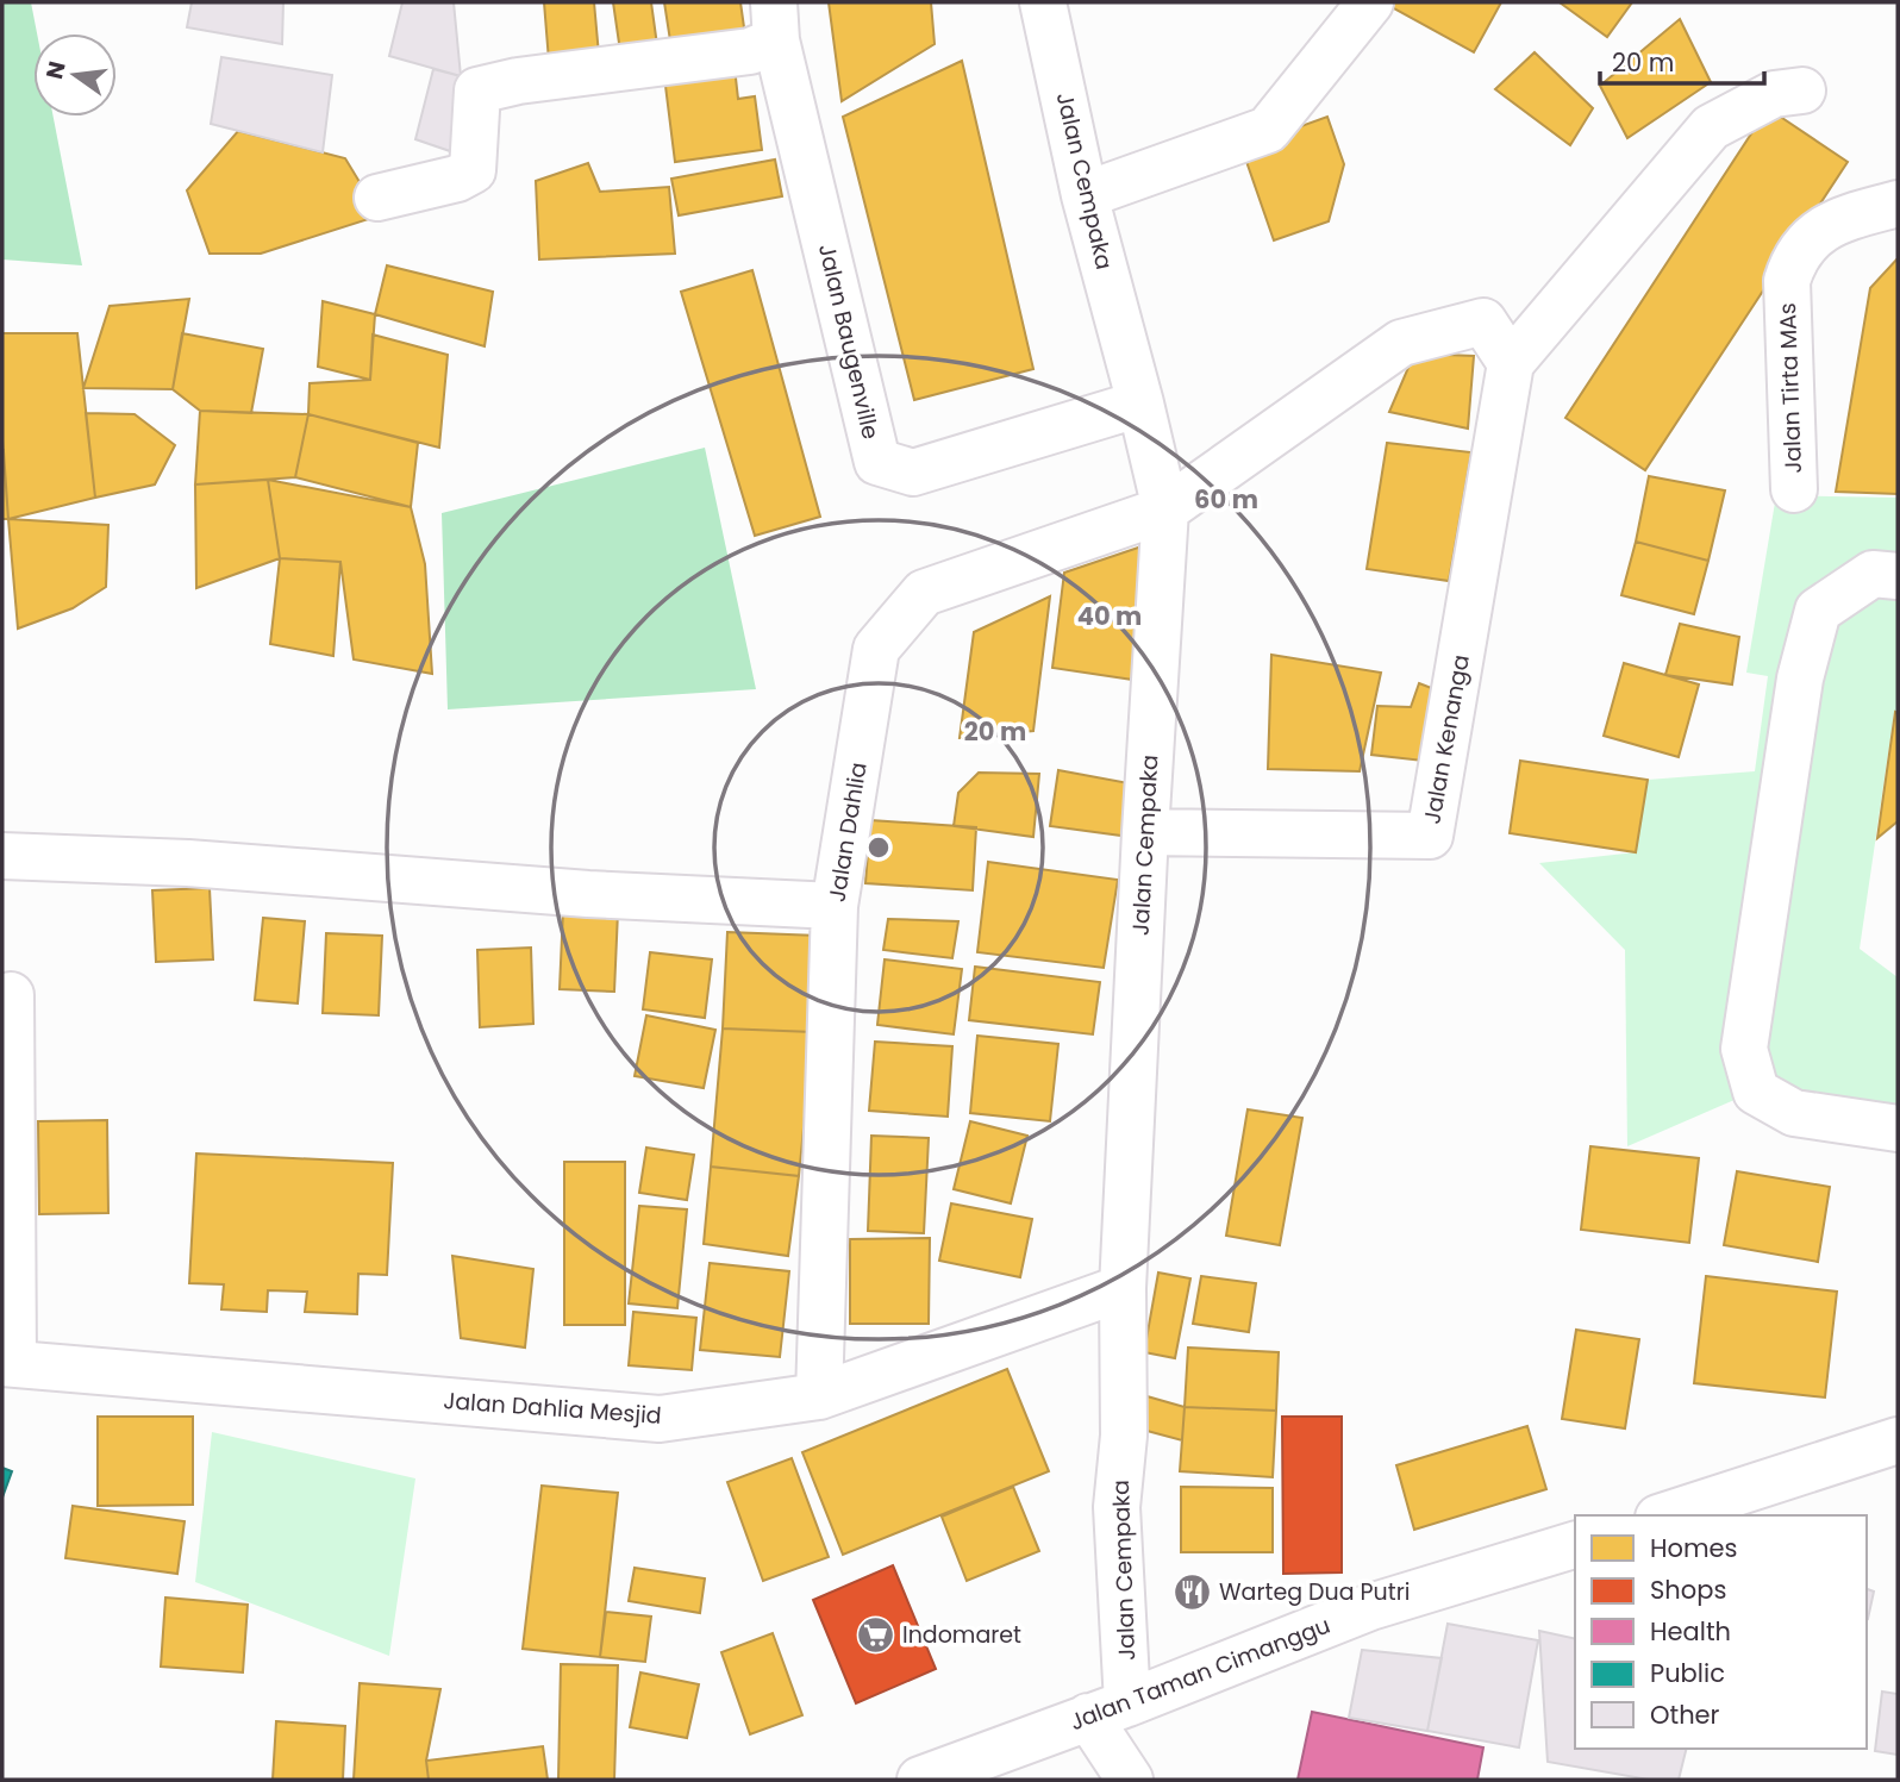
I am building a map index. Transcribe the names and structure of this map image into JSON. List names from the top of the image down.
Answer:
{
  "streets": {
    "street": [
      "Jalan Cempaka",
      "Jalan Baugenville",
      "Jalan Tirta MAs",
      "Jalan Kenanga",
      "Jalan Dahlia",
      "Jalan Dahlia Mesjid",
      "Jalan Taman Cimanggu"
    ]
  },
  "crossings": [
    ["Jalan Cempaka", "Jalan Baugenville"],
    ["Jalan Cempaka", "Jalan Kenanga"],
    ["Jalan Cempaka", "Jalan Dahlia"],
    ["Jalan Cempaka", "Jalan Dahlia Mesjid"],
    ["Jalan Cempaka", "Jalan Taman Cimanggu"],
    ["Jalan Dahlia", "Jalan Dahlia Mesjid"]
  ],
  "places": {
    "restaurant": ["Warteg Dua Putri"],
    "supermarket": ["Indomaret"]
  },
  "legend": [
    "Homes",
    "Shops",
    "Health",
    "Public",
    "Other"
  ],
  "scale_bar": "20 m",
  "north": "left",
  "rings": ["60 m", "40 m", "20 m"]
}
